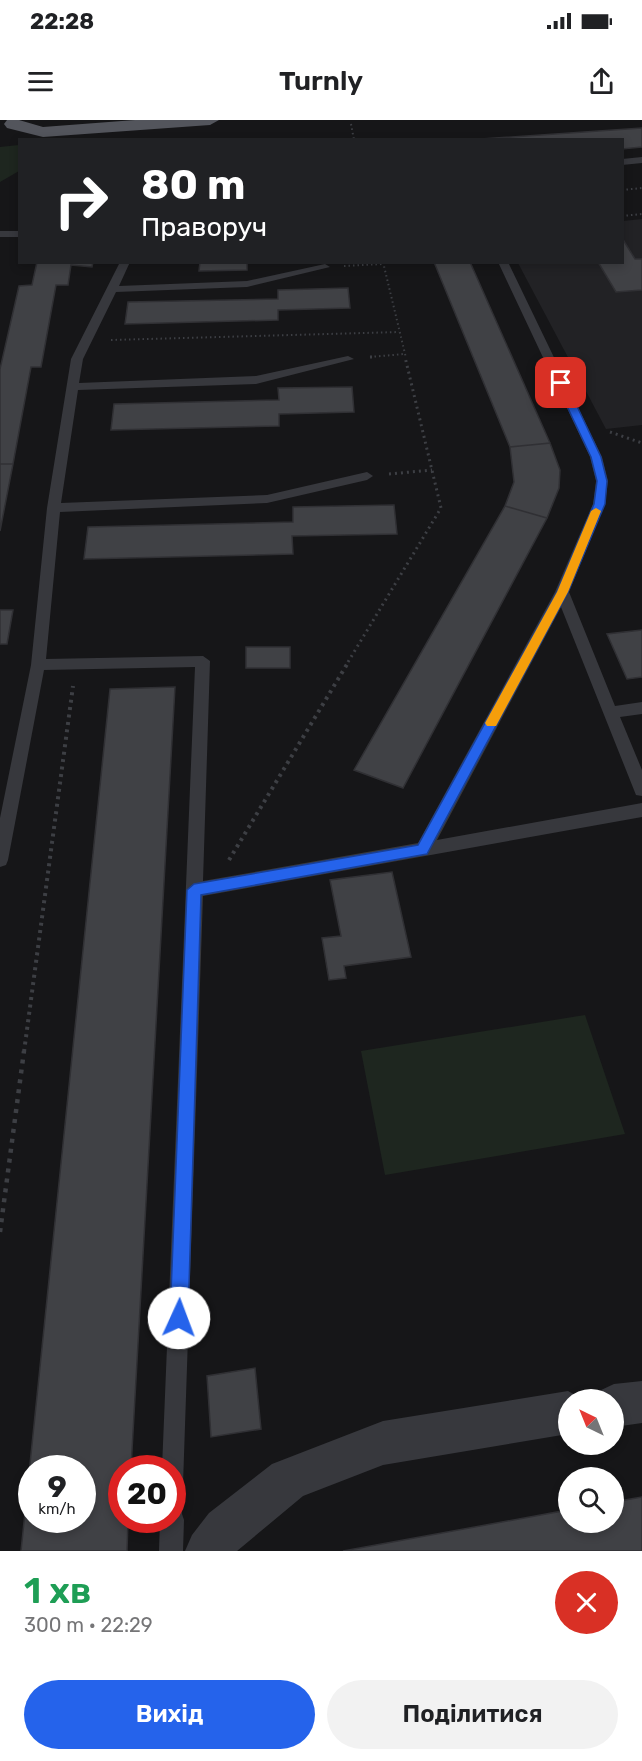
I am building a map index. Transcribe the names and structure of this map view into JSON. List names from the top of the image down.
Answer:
{
  "north": "top left",
  "page": {
    "status": "22:28",
    "header": "Turnly",
    "turn": ["80 m", "Праворуч"],
    "speed": "9 km/h",
    "limit": "20",
    "heading": ["1 хв", "300 m · 22:29"],
    "buttons": ["Вихід", "Поділитися"]
  }
}
